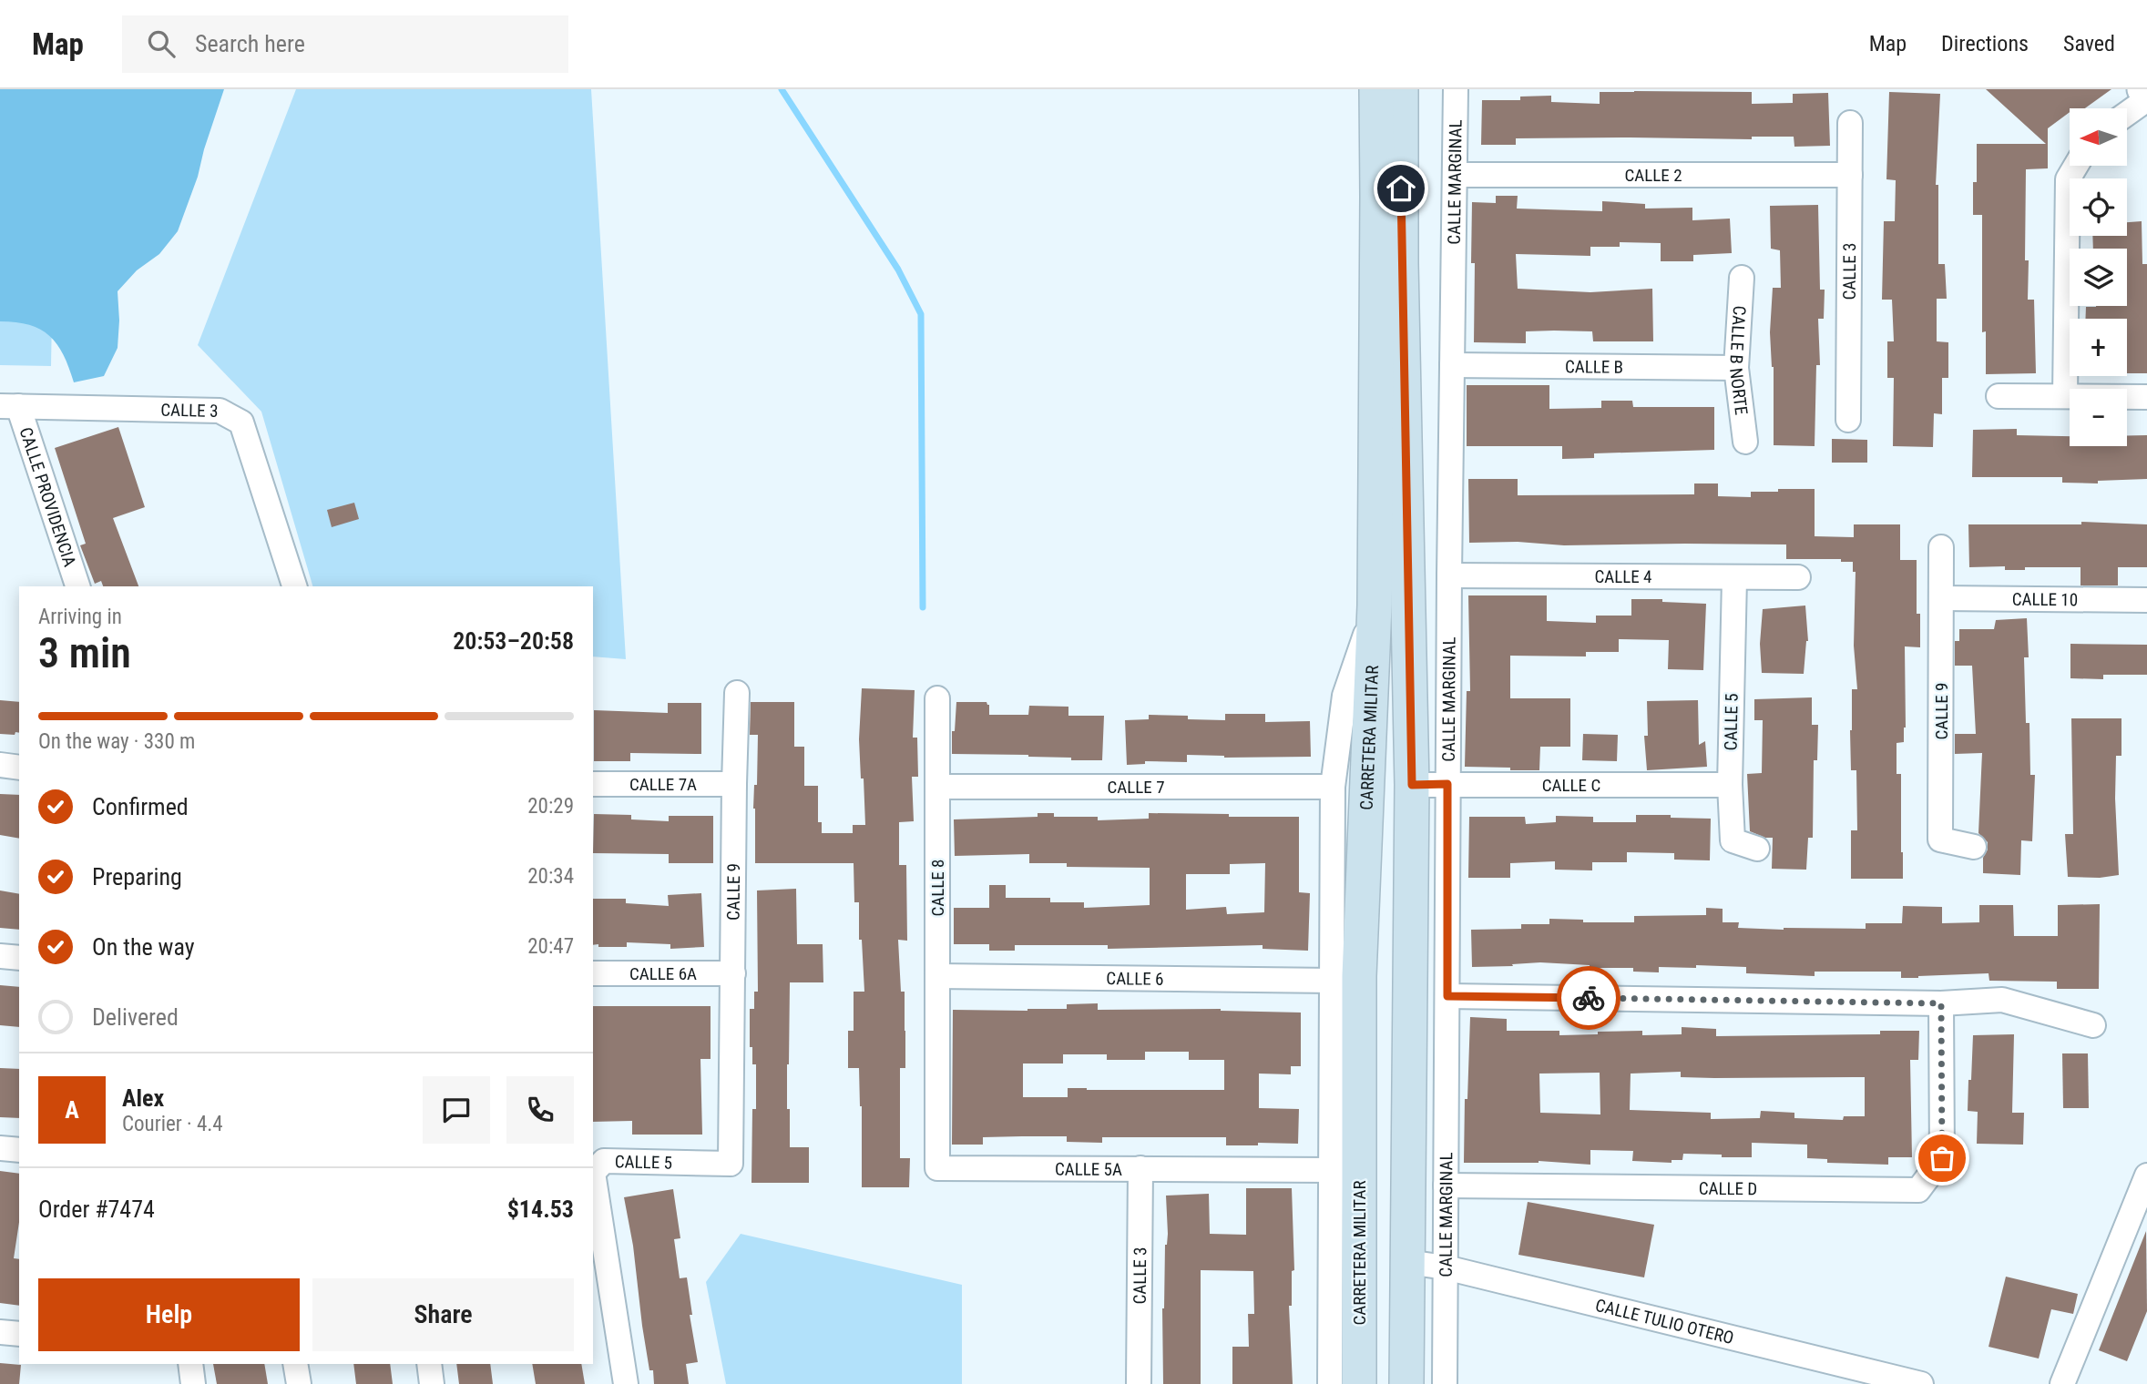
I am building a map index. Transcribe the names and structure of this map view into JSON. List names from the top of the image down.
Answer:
{
  "streets": {
    "main road": ["CARRETERA MILITAR"],
    "street": [
      "CALLE 2",
      "CALLE MARGINAL",
      "CALLE 3",
      "CALLE B NORTE",
      "CALLE B",
      "CALLE PROVIDENCIA",
      "CALLE 4",
      "CALLE 10",
      "CALLE 9",
      "CALLE 5",
      "CALLE 7A",
      "CALLE C",
      "CALLE 7",
      "CALLE 8",
      "CALLE 6A",
      "CALLE 6",
      "CALLE 5A",
      "CALLE D",
      "CALLE TULIO OTERO"
    ]
  },
  "crossings": [
    ["CALLE 2", "CALLE MARGINAL"],
    ["CALLE 2", "CALLE 3"],
    ["CALLE MARGINAL", "CALLE B"],
    ["CALLE MARGINAL", "CALLE 4"],
    ["CALLE MARGINAL", "CALLE C"],
    ["CALLE MARGINAL", "CALLE D"],
    ["CALLE MARGINAL", "CALLE TULIO OTERO"],
    ["CALLE 3", "CALLE PROVIDENCIA"],
    ["CALLE 3", "CALLE 5A"],
    ["CALLE B NORTE", "CALLE B"],
    ["CALLE 4", "CALLE 5"],
    ["CALLE 10", "CALLE 9"],
    ["CALLE 9", "CALLE 5"],
    ["CALLE 9", "CALLE 7A"],
    ["CALLE 9", "CALLE 6A"],
    ["CALLE 5", "CALLE C"],
    ["CARRETERA MILITAR", "CALLE C"],
    ["CARRETERA MILITAR", "CALLE 6"],
    ["CARRETERA MILITAR", "CALLE TULIO OTERO"],
    ["CALLE 7", "CALLE 8"],
    ["CALLE 8", "CALLE 6"],
    ["CALLE 8", "CALLE 5A"]
  ],
  "north": "left",
  "page": {
    "header": "Map",
    "search": "Search here",
    "nav": ["Map", "Directions", "Saved"],
    "map_buttons": ["+", "−"],
    "heading": ["3 min", "Arriving in", "20:53–20:58"],
    "panel": [
      "Alex",
      "Courier · 4.4",
      "Order #7474",
      "$14.53"
    ],
    "bar": "On the way · 330 m",
    "list": [
      ["Confirmed", "20:29"],
      ["Preparing", "20:34"],
      ["On the way", "20:47"],
      "Delivered"
    ],
    "round": "A",
    "buttons": ["Help", "Share"]
  }
}
